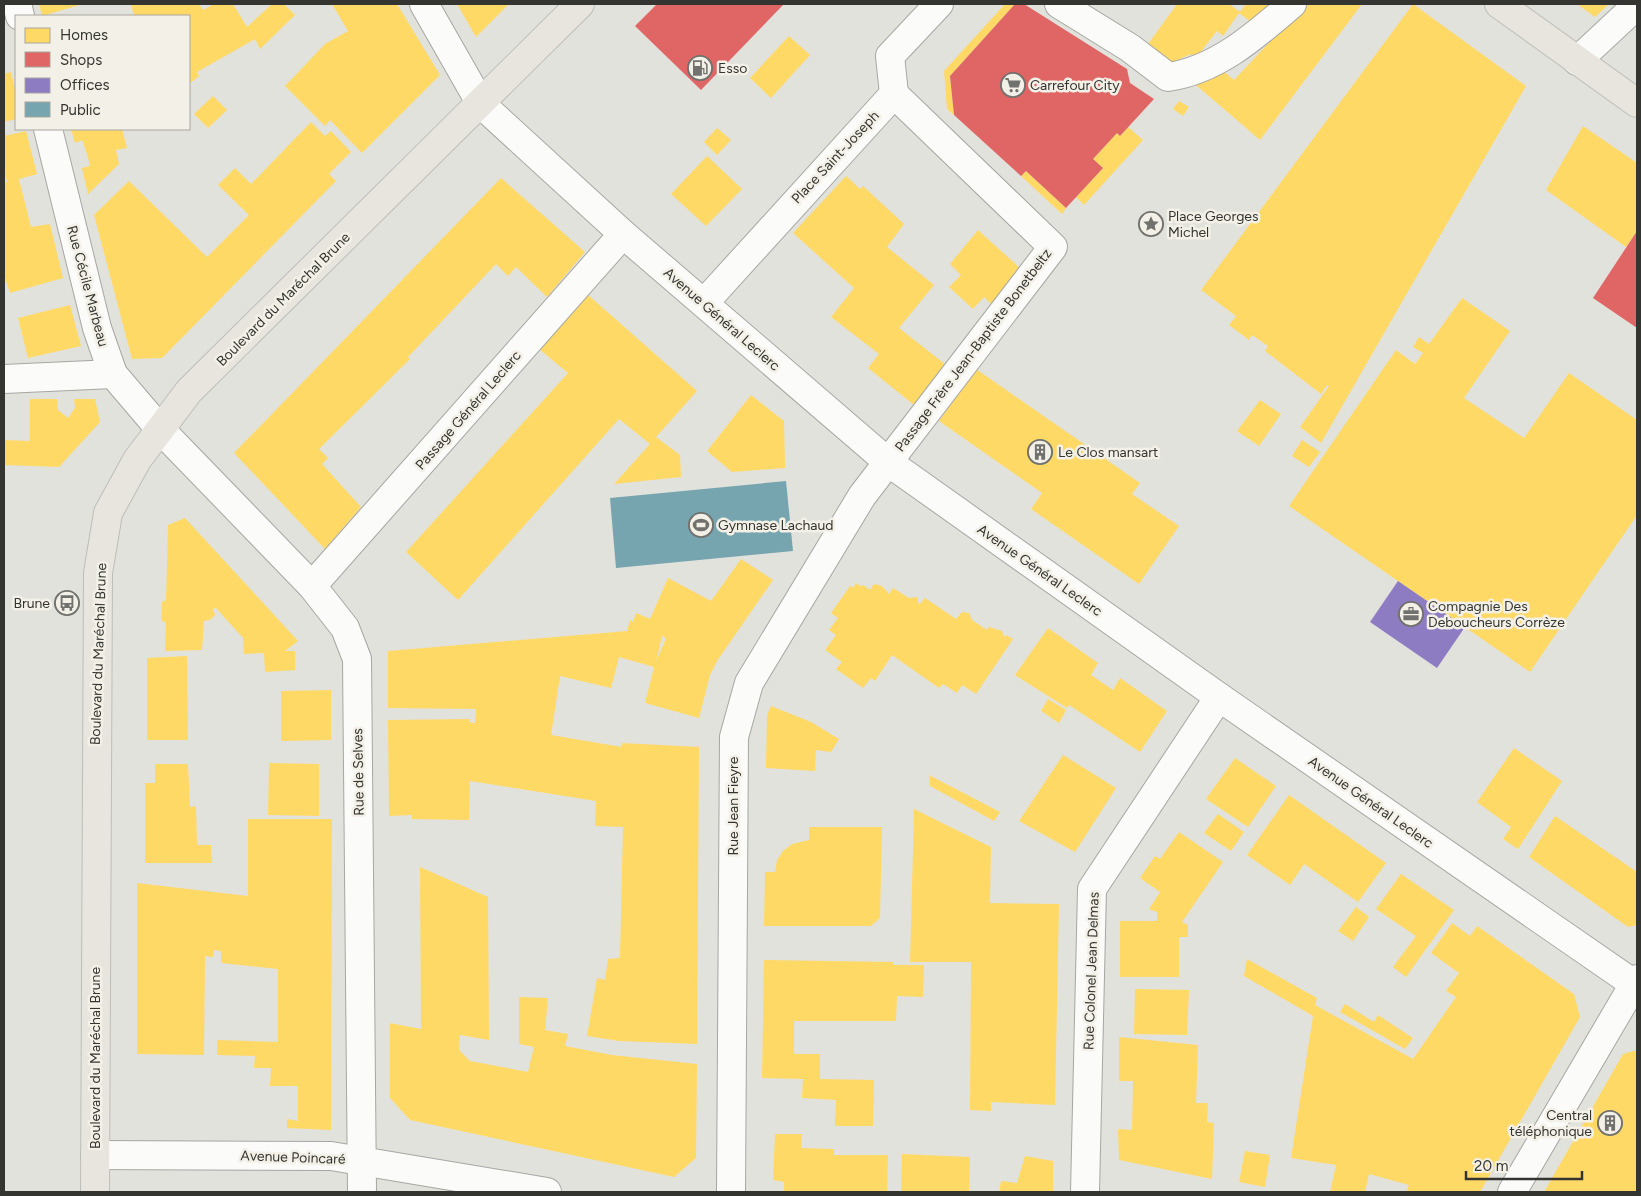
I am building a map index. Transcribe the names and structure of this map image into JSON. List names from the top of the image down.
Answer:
{
  "streets": {
    "main road": ["Boulevard du Maréchal Brune"],
    "street": [
      "Place Saint-Joseph",
      "Rue Cécile Marbeau",
      "Avenue Général Leclerc",
      "Passage Frère Jean-Baptiste Bonetbeltz",
      "Passage Général Leclerc",
      "Rue de Selves",
      "Rue Jean Fieyre",
      "Rue Colonel Jean Delmas",
      "Avenue Poincaré"
    ]
  },
  "crossings": [
    ["Place Saint-Joseph", "Avenue Général Leclerc"],
    ["Place Saint-Joseph", "Passage Frère Jean-Baptiste Bonetbeltz"],
    ["Rue Cécile Marbeau", "Boulevard du Maréchal Brune"],
    ["Rue Cécile Marbeau", "Rue de Selves"],
    ["Boulevard du Maréchal Brune", "Avenue Général Leclerc"],
    ["Boulevard du Maréchal Brune", "Rue de Selves"],
    ["Boulevard du Maréchal Brune", "Avenue Poincaré"],
    ["Avenue Général Leclerc", "Passage Frère Jean-Baptiste Bonetbeltz"],
    ["Avenue Général Leclerc", "Passage Général Leclerc"],
    ["Avenue Général Leclerc", "Rue Jean Fieyre"],
    ["Avenue Général Leclerc", "Rue Colonel Jean Delmas"],
    ["Passage Frère Jean-Baptiste Bonetbeltz", "Rue Jean Fieyre"],
    ["Passage Général Leclerc", "Rue de Selves"],
    ["Rue de Selves", "Avenue Poincaré"]
  ],
  "places": {
    "fuel station": ["Esso"],
    "supermarket": ["Carrefour City"],
    "place": ["Place Georges Michel"],
    "building": ["Le Clos mansart", "Central téléphonique"],
    "sports": ["Gymnase Lachaud"],
    "bus stop": ["Brune"],
    "office": ["Compagnie Des Deboucheurs Corrèze"]
  },
  "legend": [
    "Homes",
    "Shops",
    "Offices",
    "Public"
  ],
  "scale_bar": "20 m"
}
